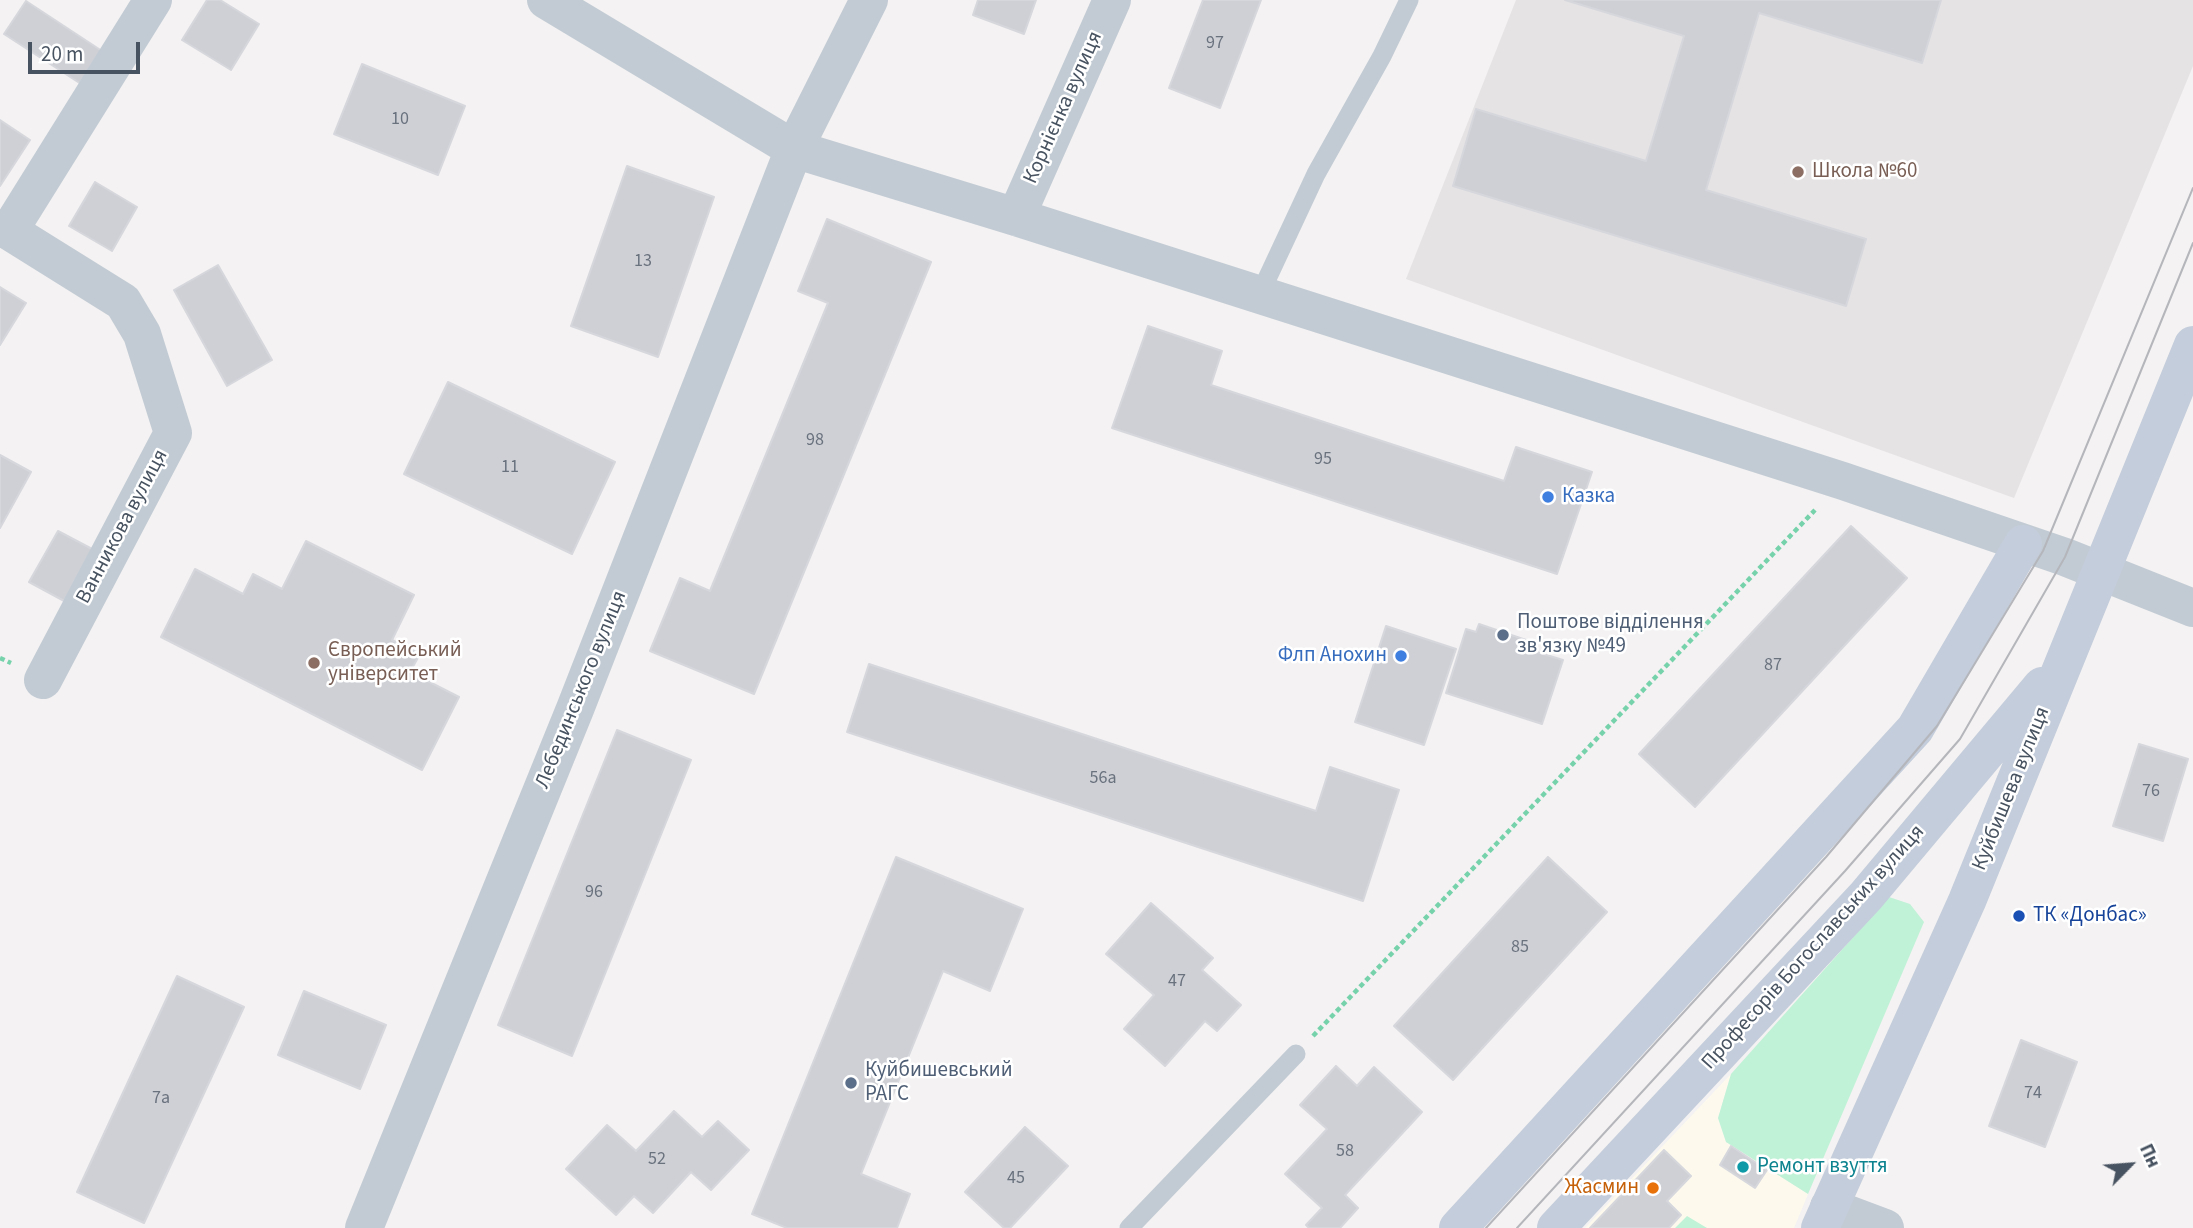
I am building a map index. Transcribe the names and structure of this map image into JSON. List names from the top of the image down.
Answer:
{
  "streets": {
    "street": [
      "Корнієнка вулиця",
      "Ванникова вулиця",
      "Лебединського вулиця",
      "Куйбишева вулиця",
      "Професорів Богославських вулиця"
    ]
  },
  "crossings": [
    ["Куйбишева вулиця", "Професорів Богославських вулиця"]
  ],
  "places": [
    "Школа №60",
    "Казка",
    "Поштове відділення зв'язку №49",
    "Флп Анохин",
    "Європейський університет",
    "ТК «Донбас»",
    "Куйбишевський РАГС",
    "Ремонт взуття",
    "Жасмин"
  ],
  "house_numbers": [
    "97",
    "10",
    "13",
    "98",
    "95",
    "11",
    "87",
    "56а",
    "76",
    "96",
    "85",
    "47",
    "74",
    "7а",
    "58",
    "52",
    "45"
  ],
  "scale_bar": "20 m",
  "north": "top right"
}
